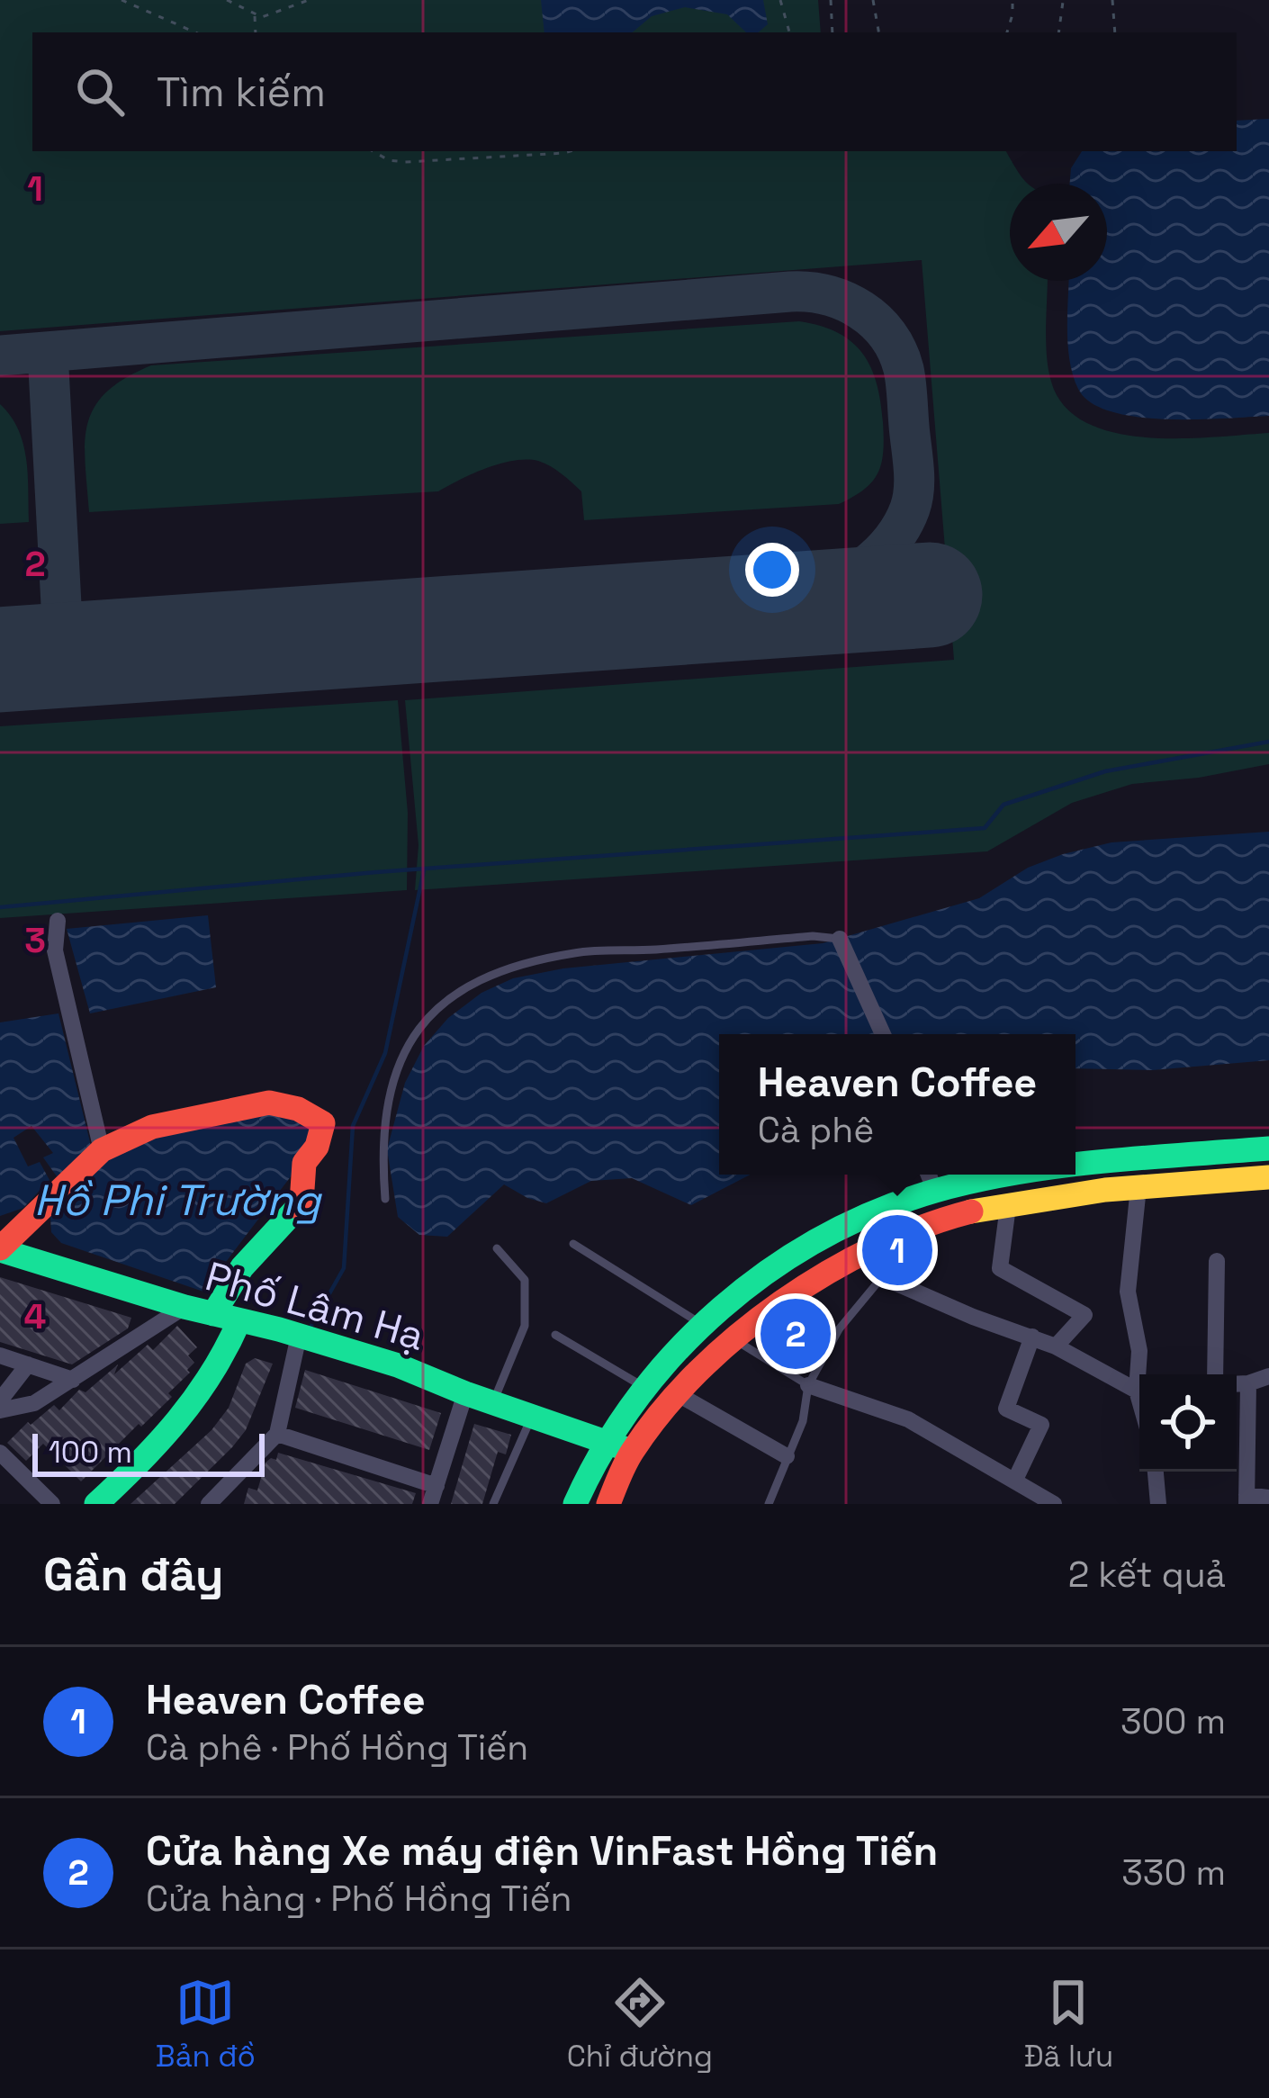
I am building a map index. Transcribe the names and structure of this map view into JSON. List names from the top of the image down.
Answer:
{
  "streets": {
    "main road": ["Phố Lâm Hạ"]
  },
  "water": ["Hồ Phi Trường"],
  "scale_bar": "100 m",
  "north": "bottom left",
  "page": {
    "search": "Tìm kiếm",
    "popup": ["Heaven Coffee", "Cà phê"],
    "pins": ["1", "2"],
    "scale": "100 m",
    "heading": ["Gần đây", "2 kết quả"],
    "list": [
      {
        "mark": "1",
        "name": "Heaven Coffee",
        "note": "Cà phê · Phố Hồng Tiến",
        "value": "300 m"
      },
      {
        "mark": "2",
        "name": "Cửa hàng Xe máy điện VinFast Hồng Tiến",
        "note": "Cửa hàng · Phố Hồng Tiến",
        "value": "330 m"
      }
    ],
    "nav": ["Bản đồ", "Chỉ đường", "Đã lưu"]
  },
  "grid": {
    "rows": [
      "1",
      "2",
      "3",
      "4"
    ]
  }
}
